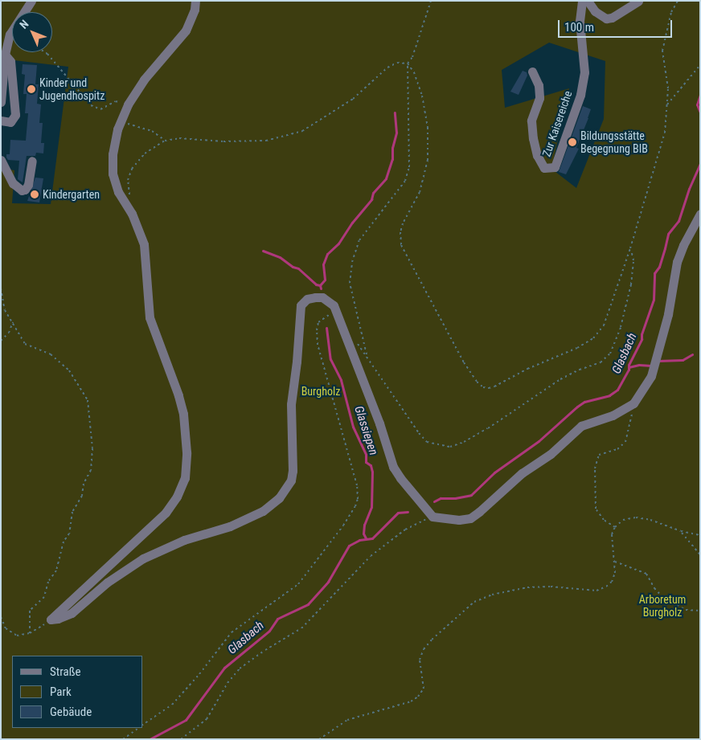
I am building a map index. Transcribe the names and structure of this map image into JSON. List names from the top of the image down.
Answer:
{
  "streets": {
    "street": ["Zur Kaisereiche"]
  },
  "water": ["Glasbach", "Glassiepen"],
  "parks": ["Burgholz", "Arboretum Burgholz"],
  "places": ["Kinder und Jugendhospitz", "Bildungsstätte Begegnung BIB", "Kindergarten"],
  "legend": ["Straße", "Park", "Gebäude"],
  "scale_bar": "100 m",
  "north": "top left"
}
